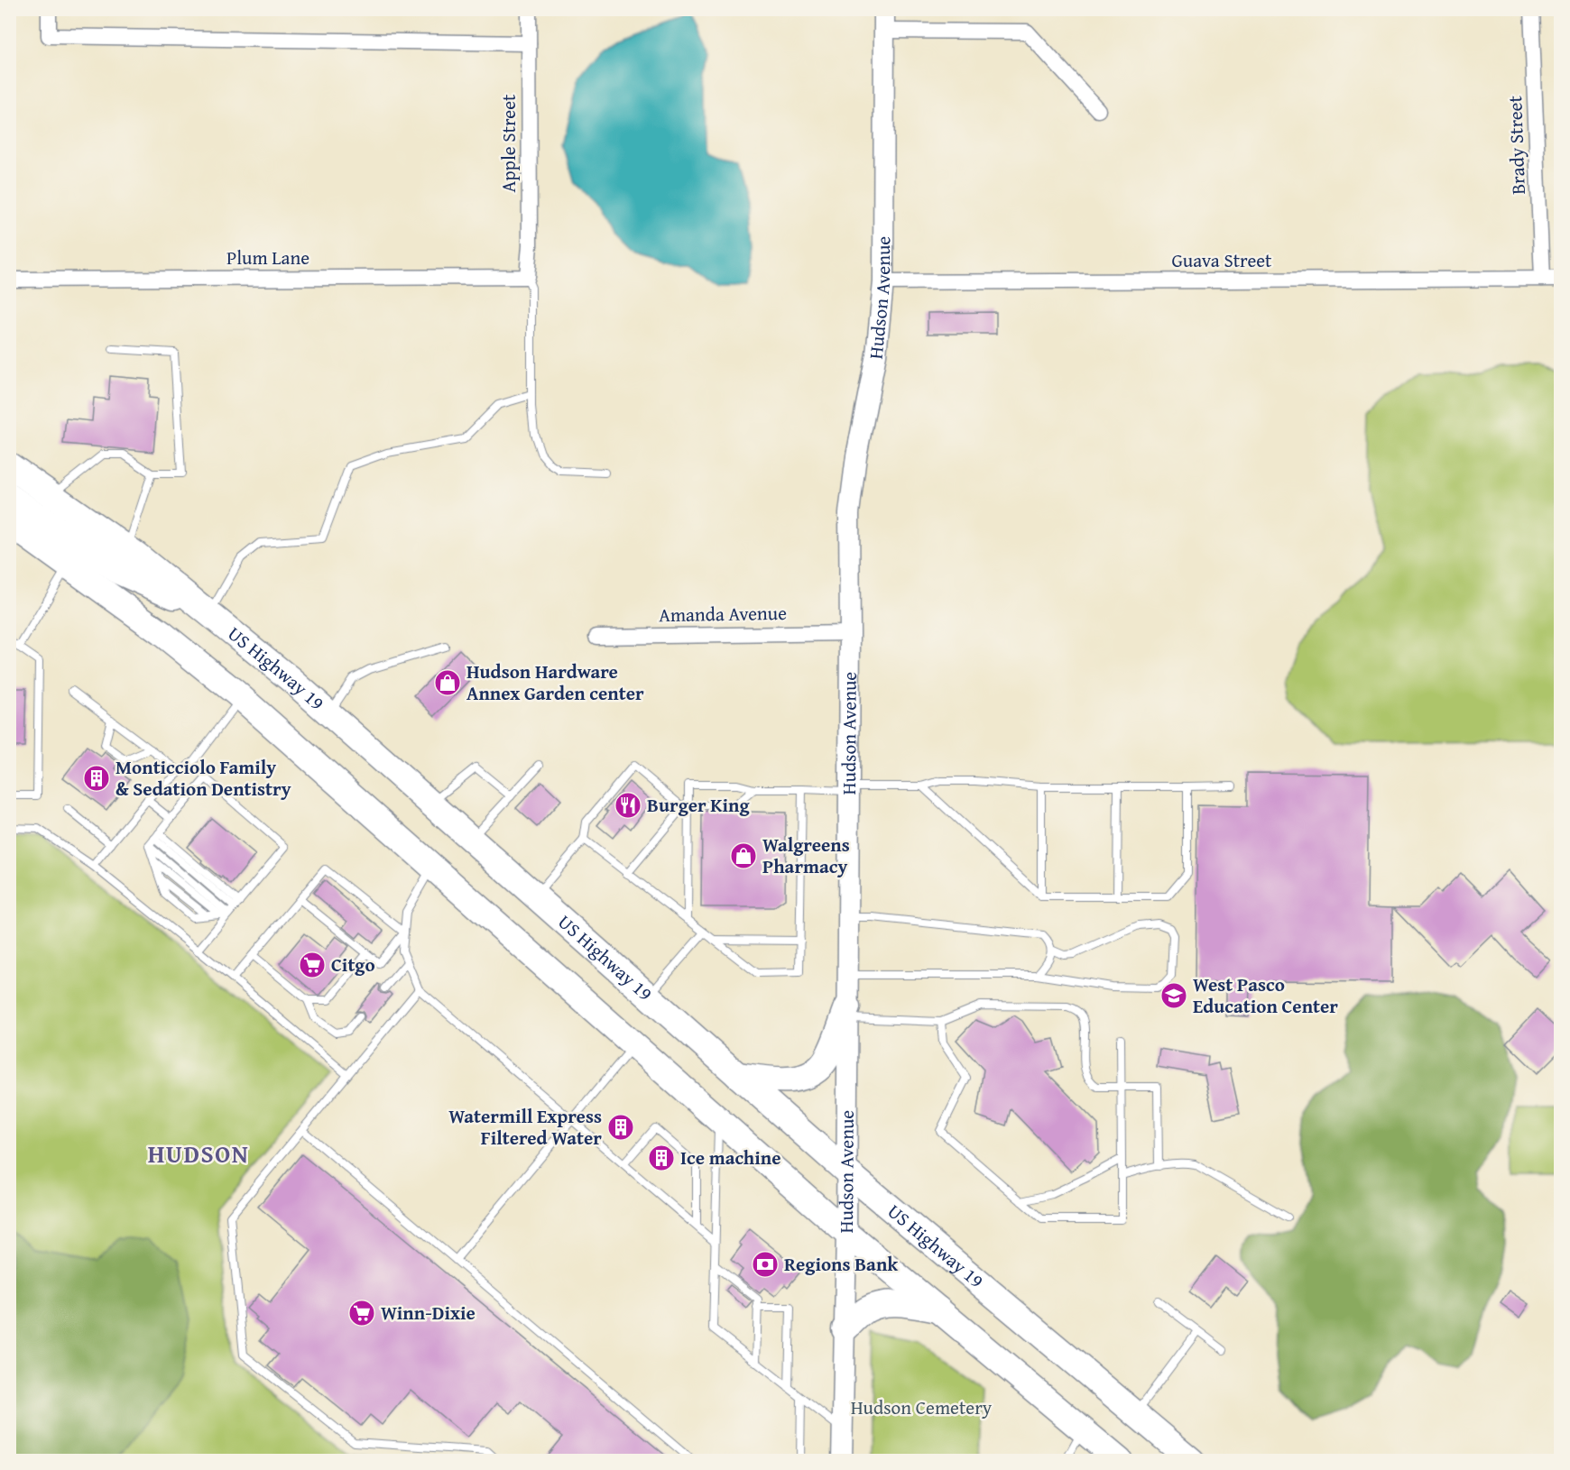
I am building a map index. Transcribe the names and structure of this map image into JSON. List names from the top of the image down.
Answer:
{
  "streets": {
    "highway": ["US Highway 19"],
    "street": [
      "Apple Street",
      "Brady Street",
      "Plum Lane",
      "Guava Street",
      "Hudson Avenue",
      "Amanda Avenue"
    ]
  },
  "crossings": [
    ["Apple Street", "Plum Lane"],
    ["Brady Street", "Guava Street"],
    ["Guava Street", "Hudson Avenue"],
    ["Hudson Avenue", "Amanda Avenue"],
    ["Hudson Avenue", "US Highway 19"]
  ],
  "districts": ["HUDSON"],
  "parks": ["Hudson Cemetery"],
  "places": {
    "shop": ["Hudson Hardware Annex Garden center", "Walgreens Pharmacy"],
    "building": ["Monticciolo Family & Sedation Dentistry", "Watermill Express Filtered Water", "Ice machine"],
    "restaurant": ["Burger King"],
    "supermarket": ["Citgo", "Winn-Dixie"],
    "school or university": ["West Pasco Education Center"],
    "bank": ["Regions Bank"]
  }
}
